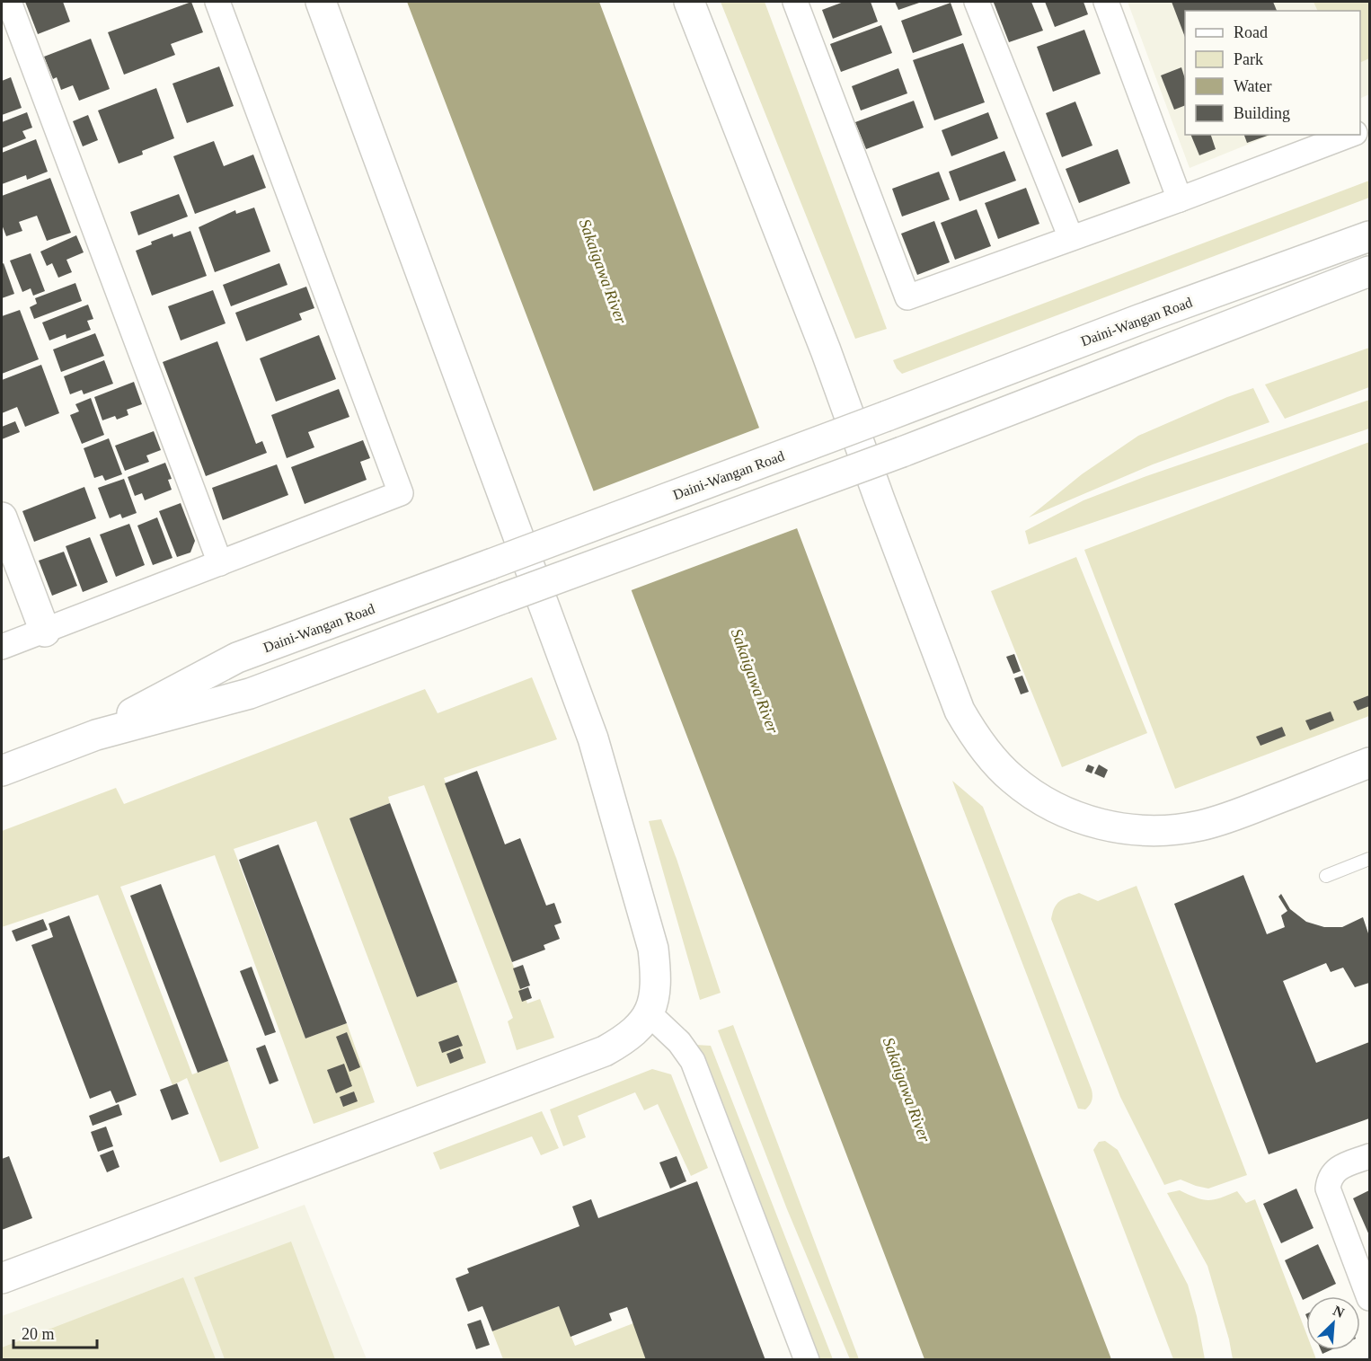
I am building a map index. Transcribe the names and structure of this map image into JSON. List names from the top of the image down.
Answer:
{
  "streets": {
    "street": ["Daini-Wangan Road"]
  },
  "water": ["Sakaigawa River"],
  "legend": [
    "Road",
    "Park",
    "Water",
    "Building"
  ],
  "scale_bar": "20 m",
  "north": "top right"
}
